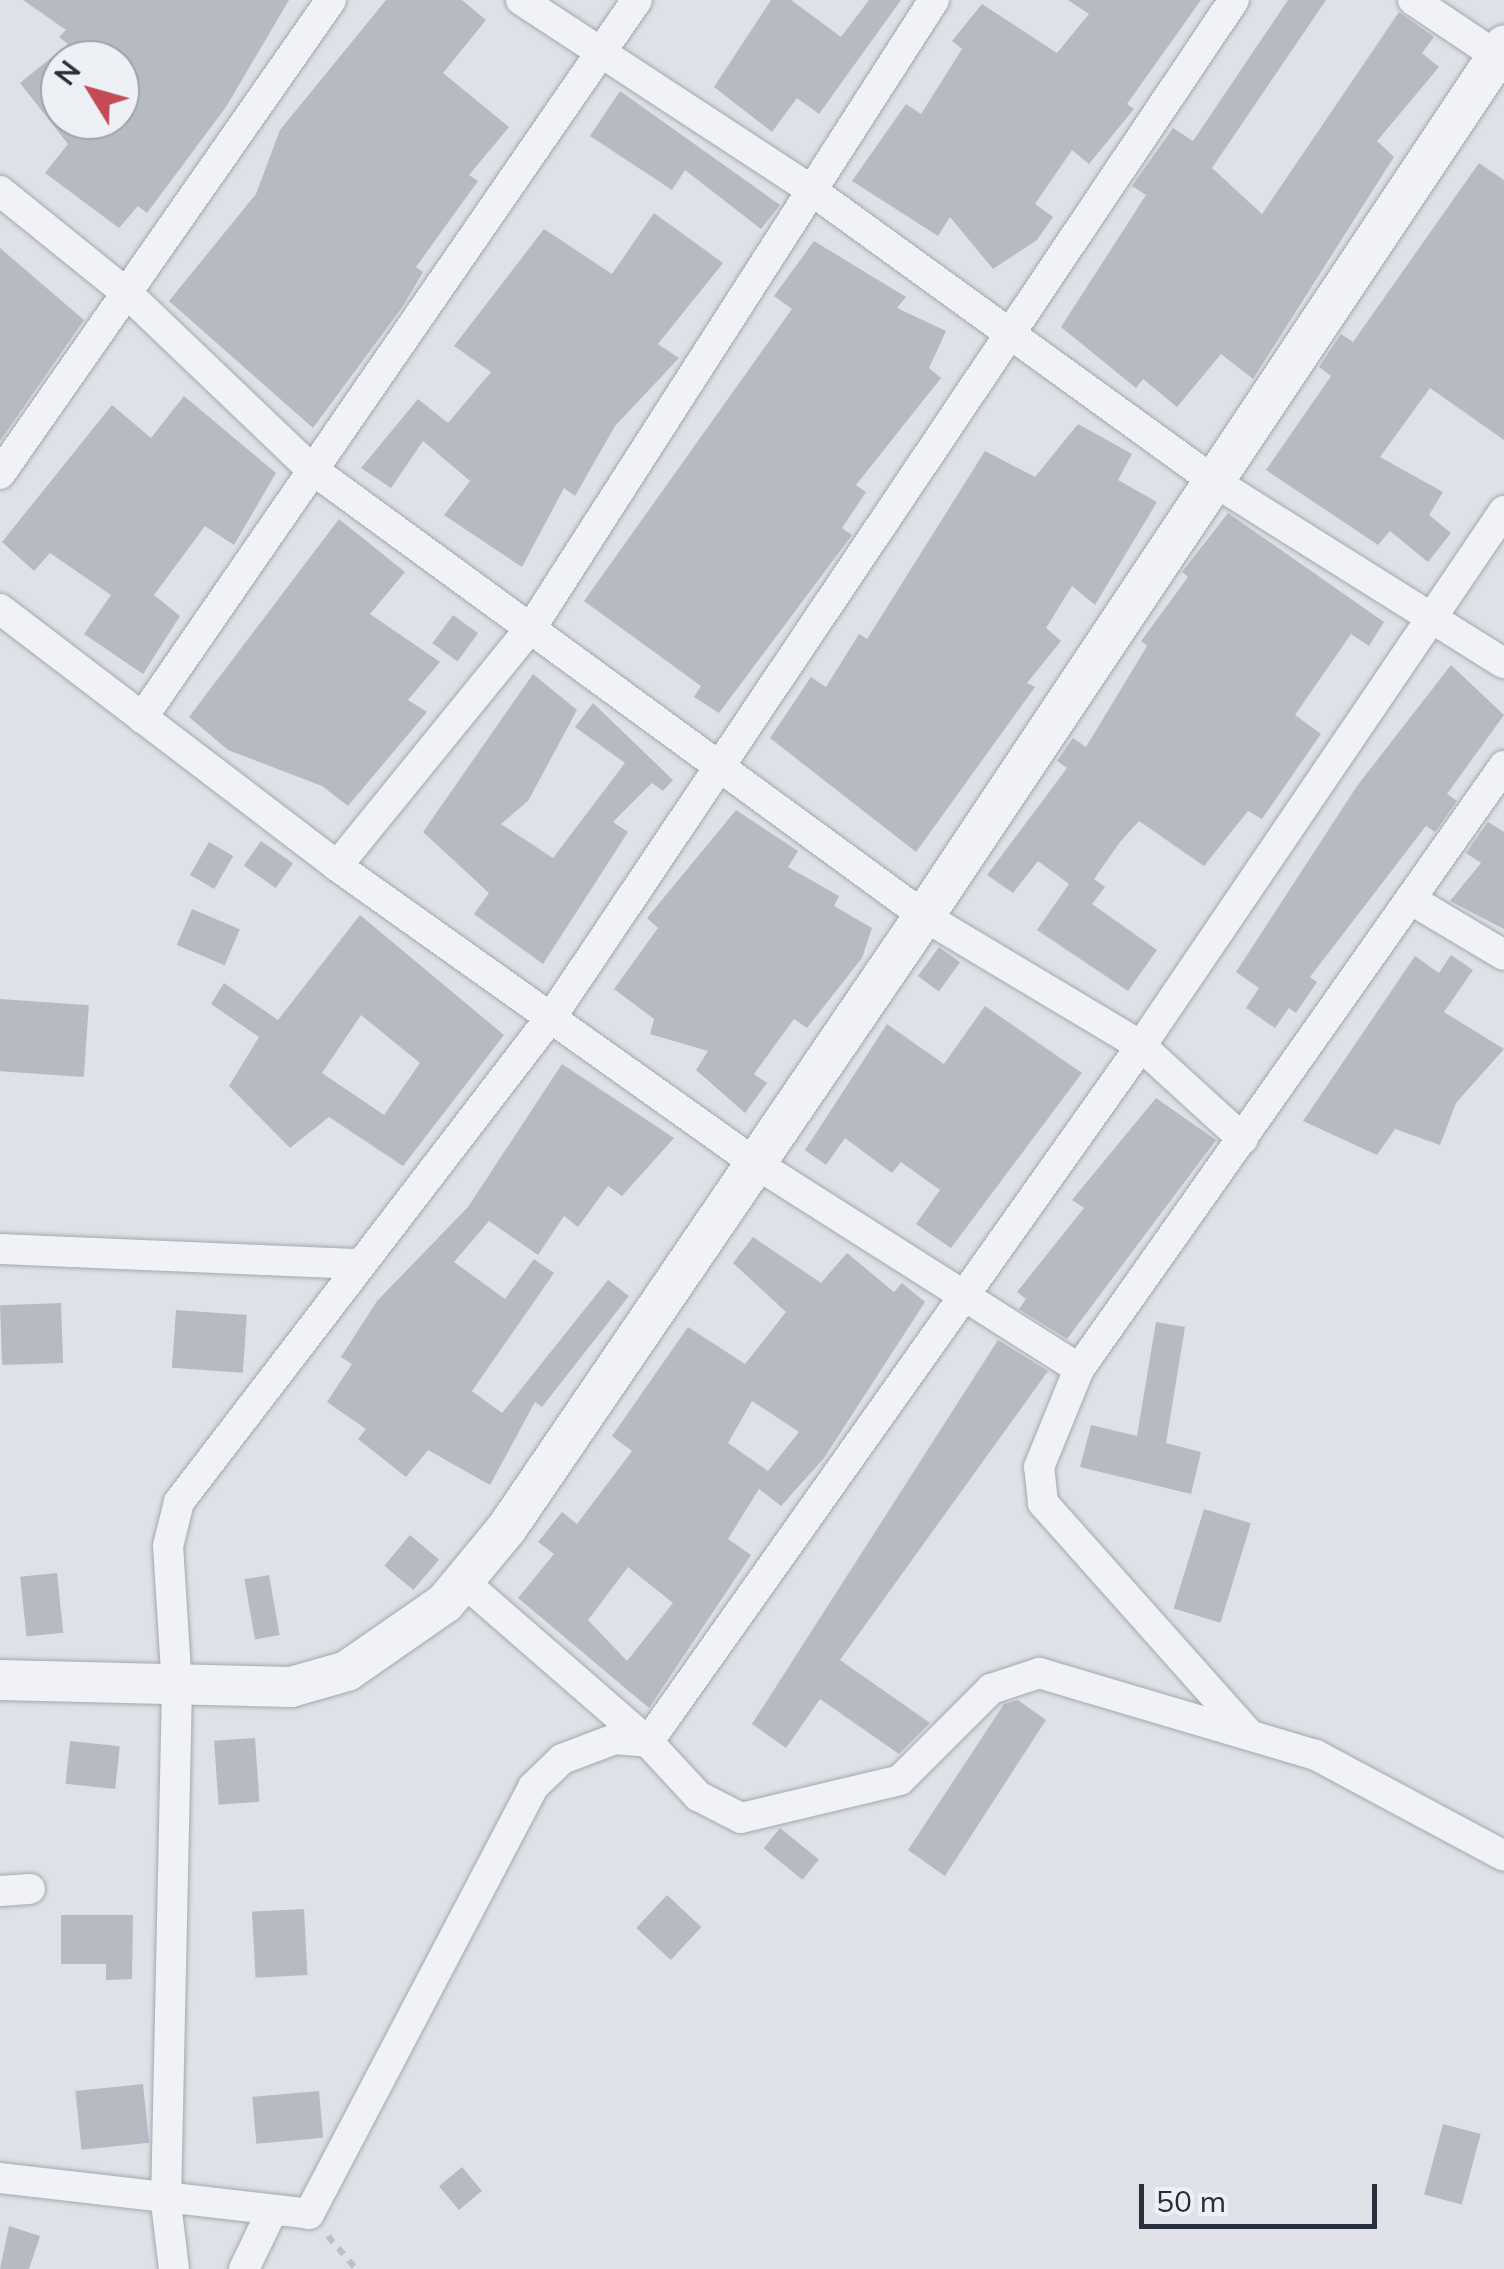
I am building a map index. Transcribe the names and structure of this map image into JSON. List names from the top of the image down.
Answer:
{
  "scale_bar": "50 m",
  "north": "top left"
}
